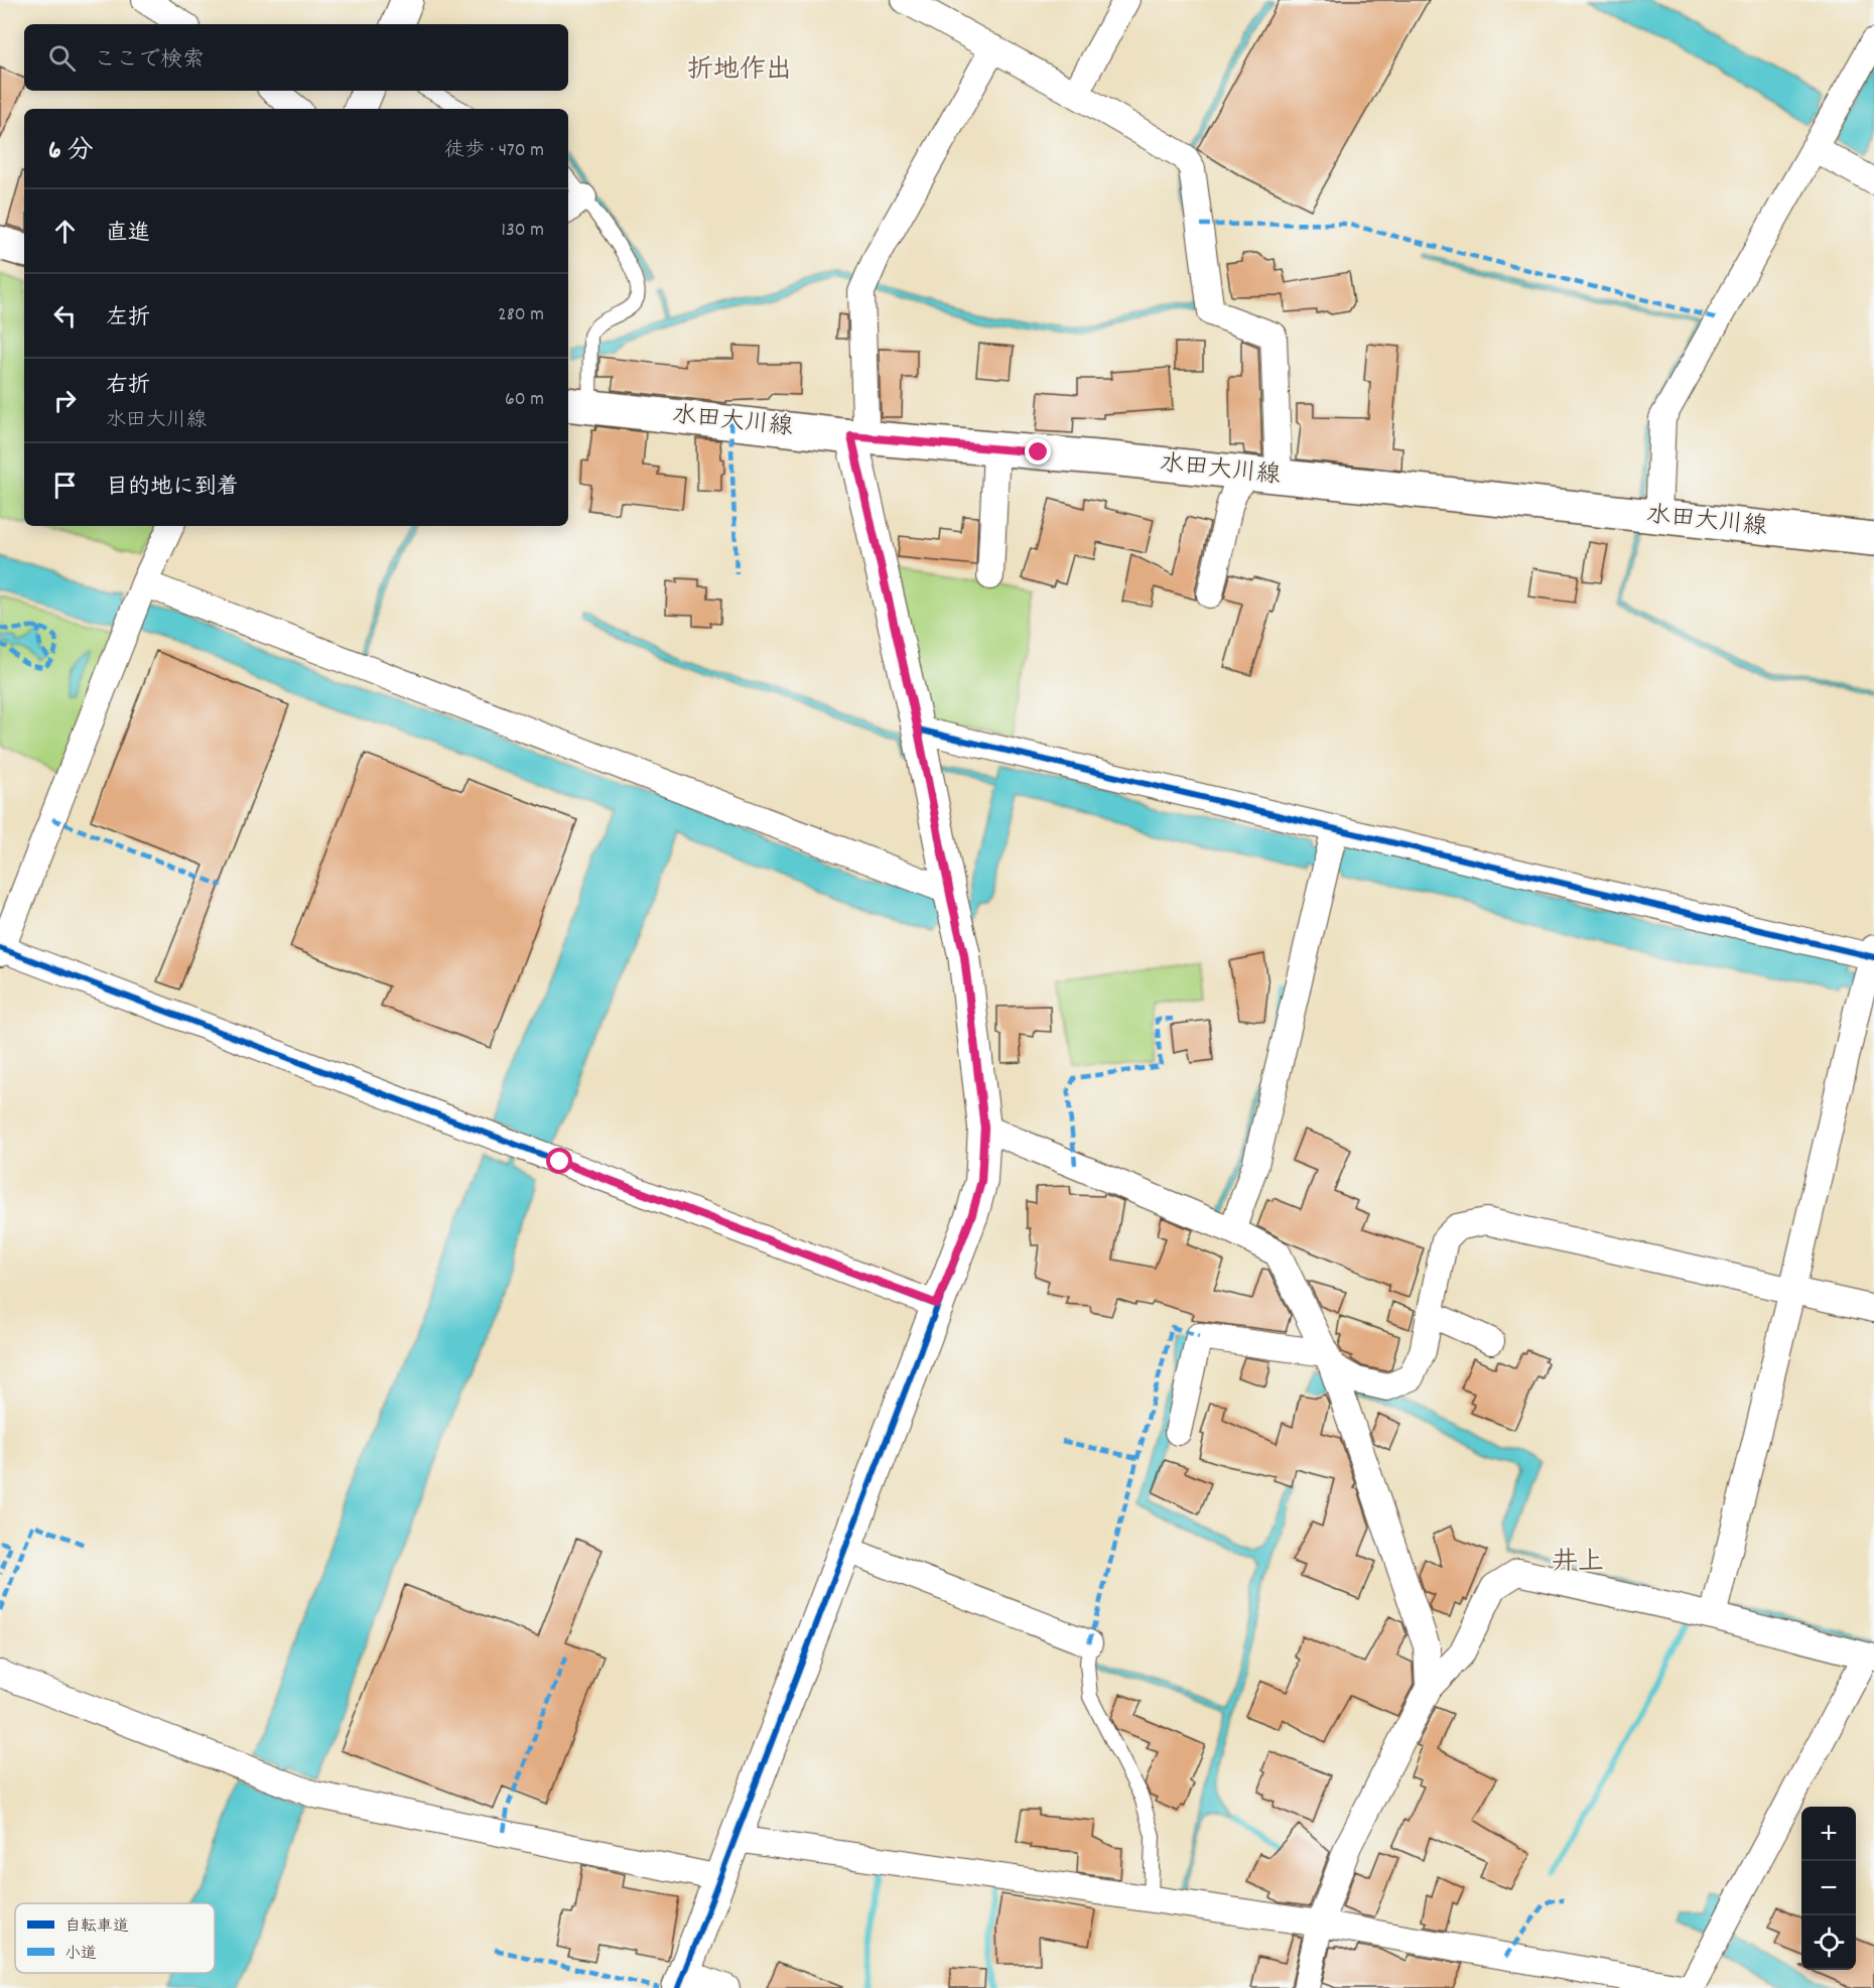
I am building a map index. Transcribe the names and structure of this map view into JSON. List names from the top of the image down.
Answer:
{
  "streets": {
    "main road": ["水田大川線"]
  },
  "districts": ["折地作出", "井上"],
  "legend": ["自転車道", "小道"],
  "page": {
    "search": "ここで検索",
    "heading": ["6 分", "徒歩 · 470 m"],
    "list": [
      ["直進", "130 m"],
      ["左折", "280 m"],
      ["右折", "水田大川線", "60 m"],
      "目的地に到着"
    ],
    "map_buttons": ["+", "−"]
  }
}
